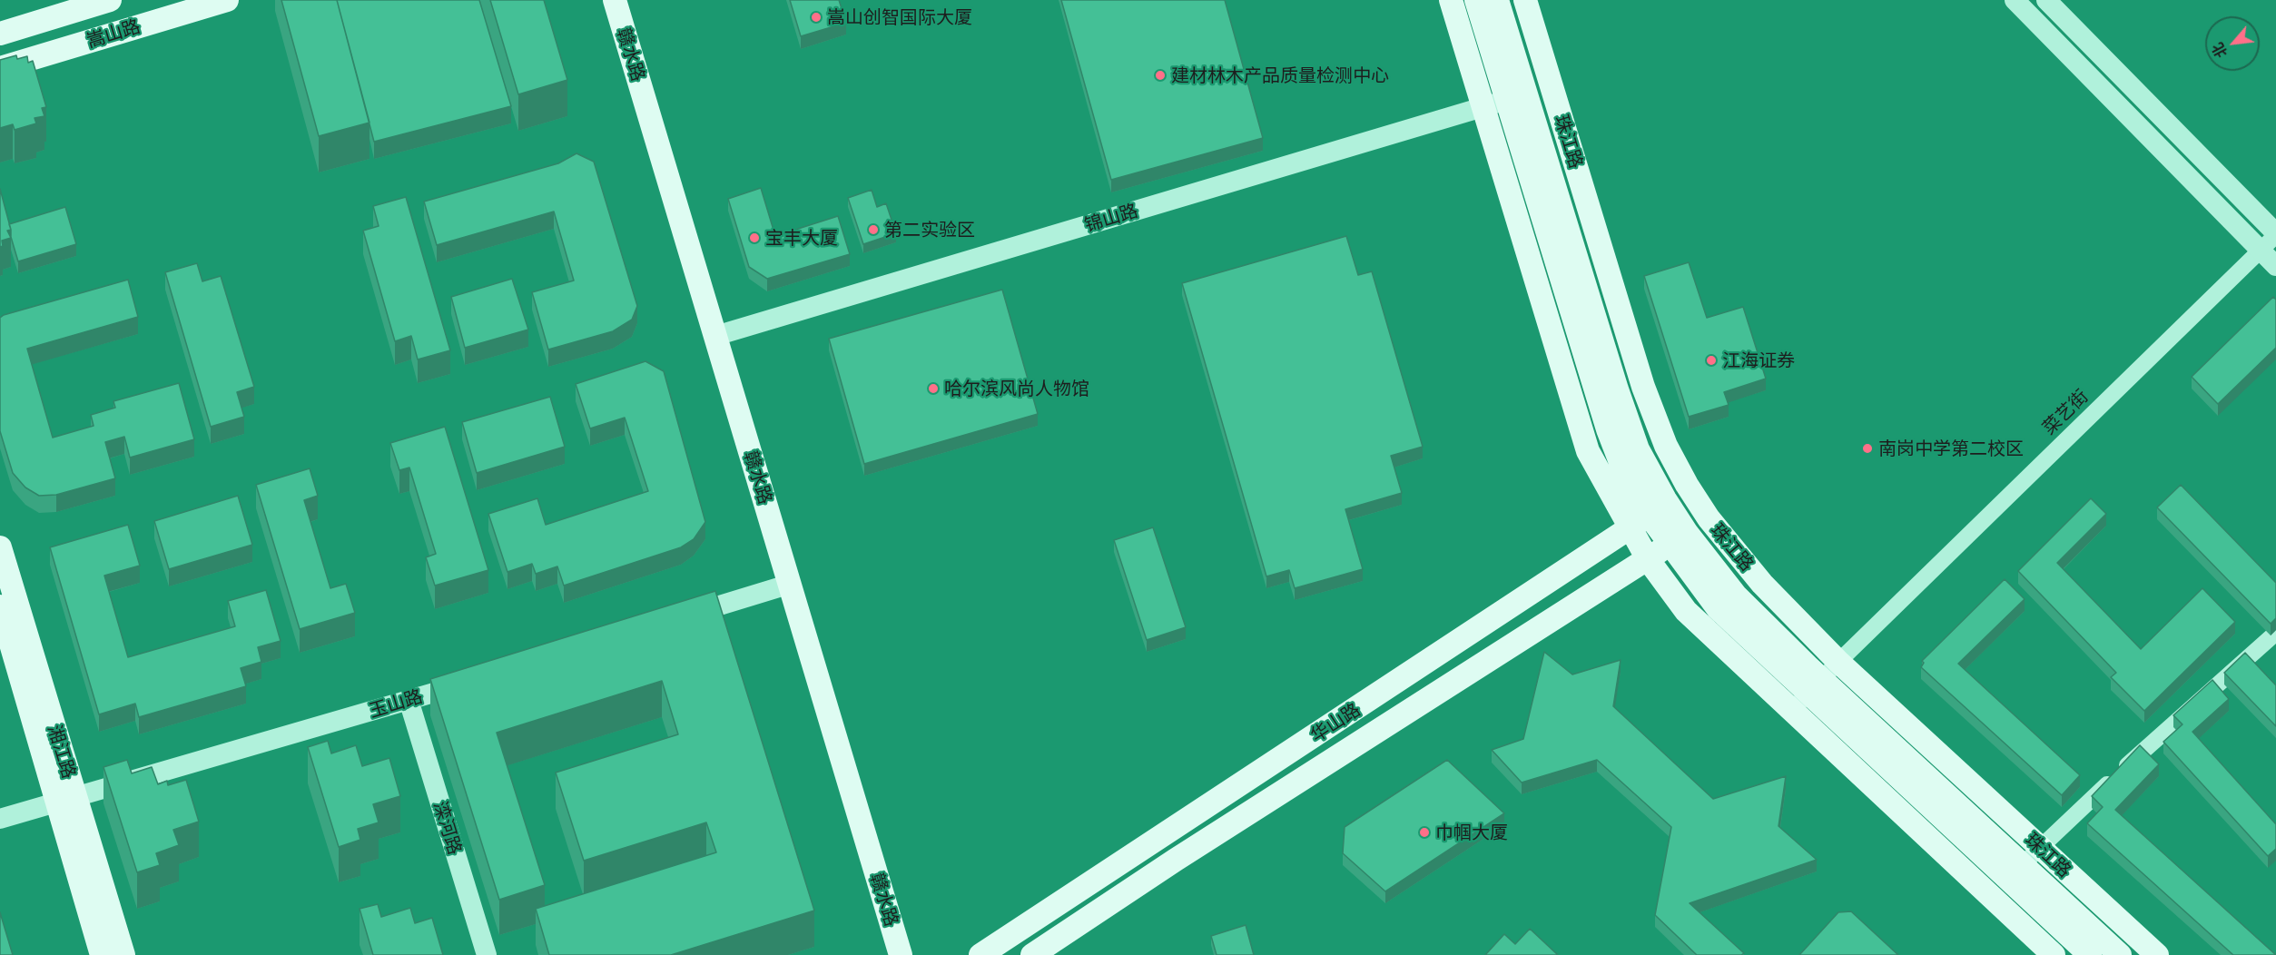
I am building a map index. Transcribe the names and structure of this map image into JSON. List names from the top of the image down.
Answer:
{
  "streets": {
    "main road": [
      "嵩山路",
      "赣水路",
      "珠江路",
      "华山路",
      "湘江路"
    ],
    "street": [
      "锦山路",
      "菜艺街",
      "玉山路",
      "滦河路"
    ]
  },
  "crossings": [
    ["赣水路", "锦山路"],
    ["珠江路", "锦山路"],
    ["珠江路", "菜艺街"],
    ["珠江路", "华山路"],
    ["玉山路", "湘江路"],
    ["玉山路", "滦河路"]
  ],
  "places": [
    "嵩山创智国际大厦",
    "建材林木产品质量检测中心",
    "第二实验区",
    "宝丰大厦",
    "江海证券",
    "哈尔滨风尚人物馆",
    "南岗中学第二校区",
    "巾帼大厦"
  ],
  "north": "bottom left"
}
